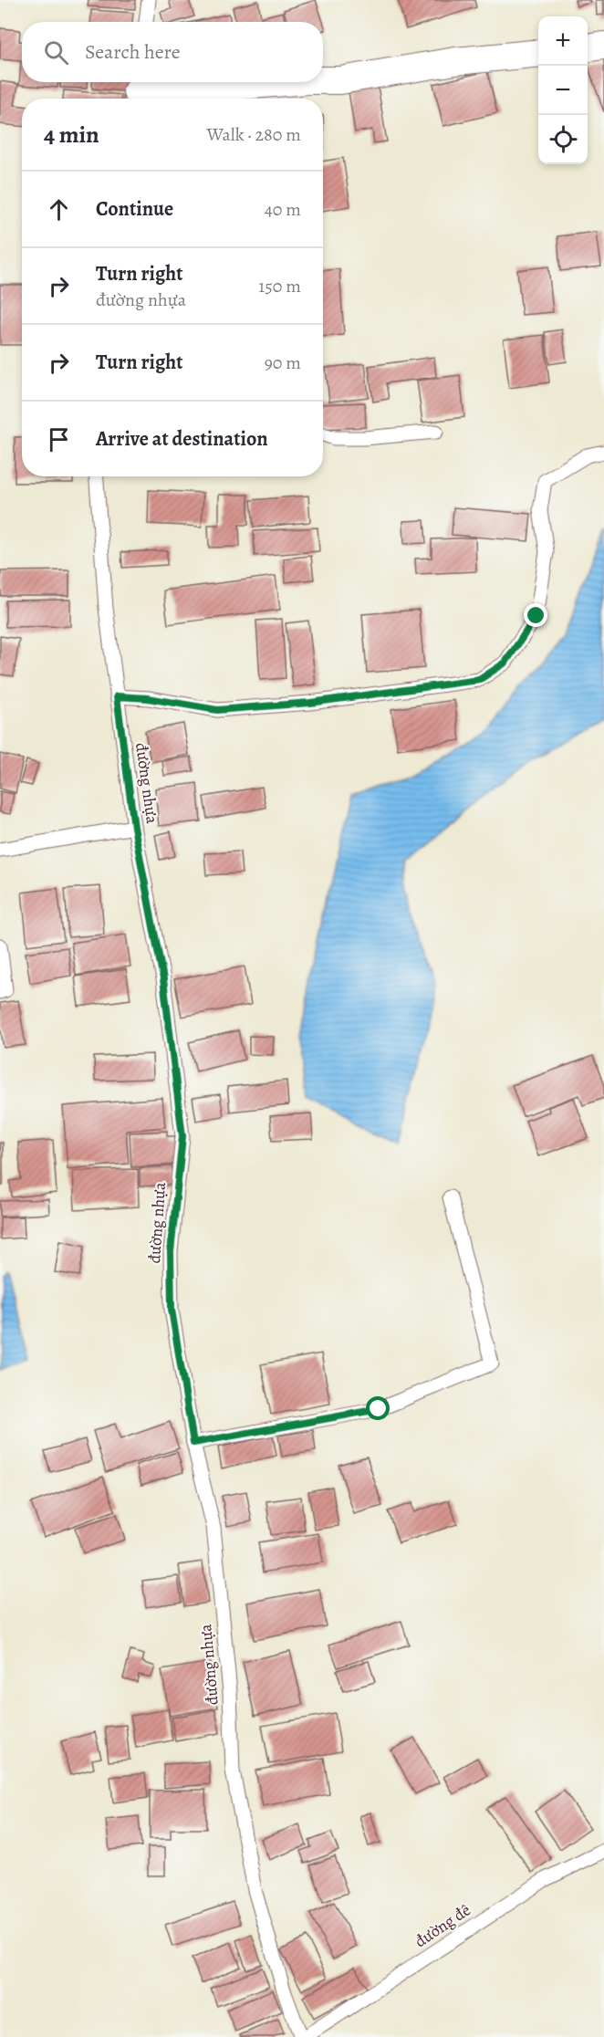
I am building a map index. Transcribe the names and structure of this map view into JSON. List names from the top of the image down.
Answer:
{
  "streets": {
    "lane": ["đường nhựa", "đường đê"]
  },
  "crossings": [
    ["đường nhựa", "đường đê"]
  ],
  "page": {
    "map_buttons": ["+", "−"],
    "search": "Search here",
    "heading": ["4 min", "Walk · 280 m"],
    "list": [
      ["Continue", "40 m"],
      ["Turn right", "đường nhựa", "150 m"],
      ["Turn right", "90 m"],
      "Arrive at destination"
    ]
  }
}
